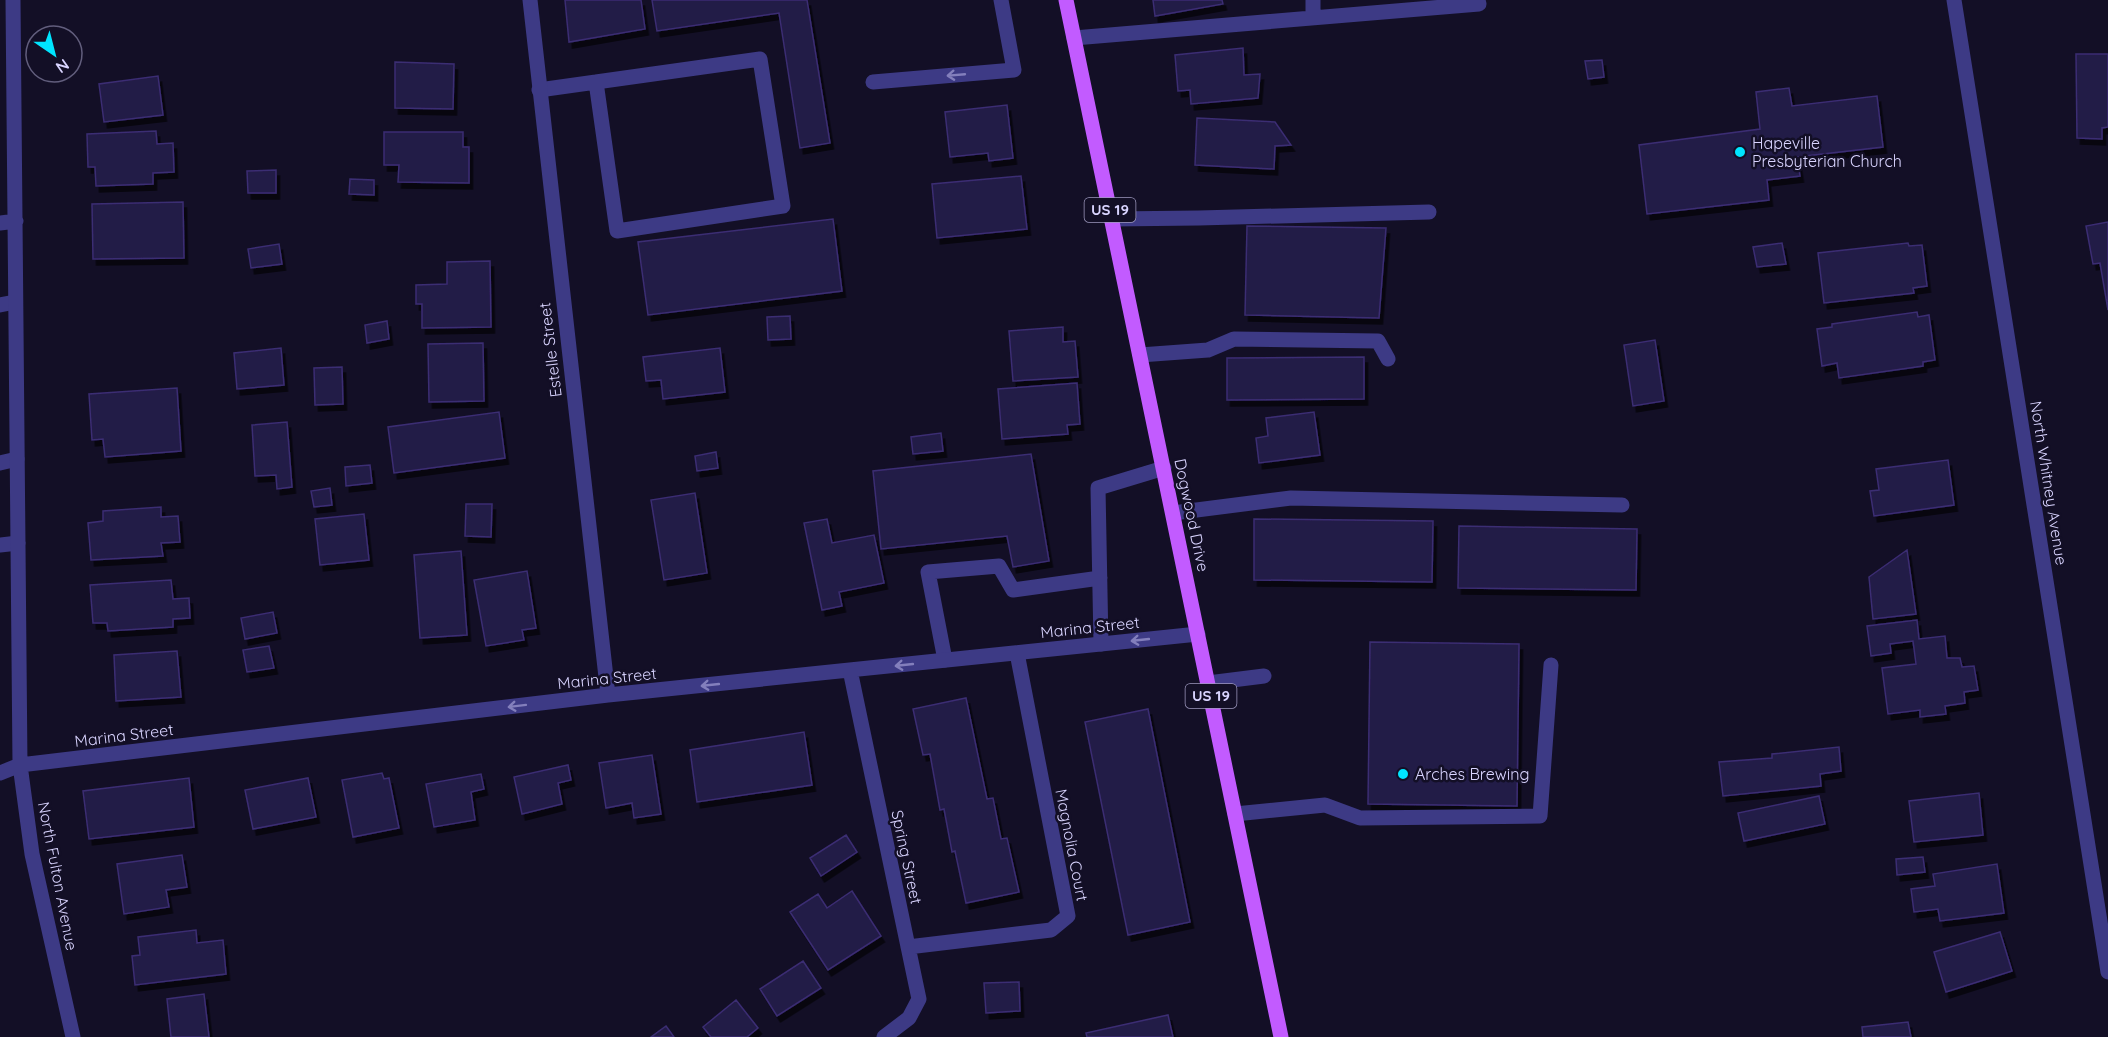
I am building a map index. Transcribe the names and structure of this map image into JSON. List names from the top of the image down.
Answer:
{
  "streets": {
    "main road": ["US 19", "Dogwood Drive"],
    "street": [
      "Estelle Street",
      "North Whitney Avenue",
      "Marina Street",
      "Magnolia Court",
      "Spring Street",
      "North Fulton Avenue"
    ]
  },
  "crossings": [
    ["Estelle Street", "Marina Street"],
    ["Dogwood Drive", "Marina Street"],
    ["Marina Street", "Magnolia Court"],
    ["Marina Street", "Spring Street"],
    ["Marina Street", "North Fulton Avenue"],
    ["Magnolia Court", "Spring Street"]
  ],
  "one_way": ["Marina Street"],
  "places": ["Hapeville Presbyterian Church", "Arches Brewing"],
  "north": "bottom right"
}
